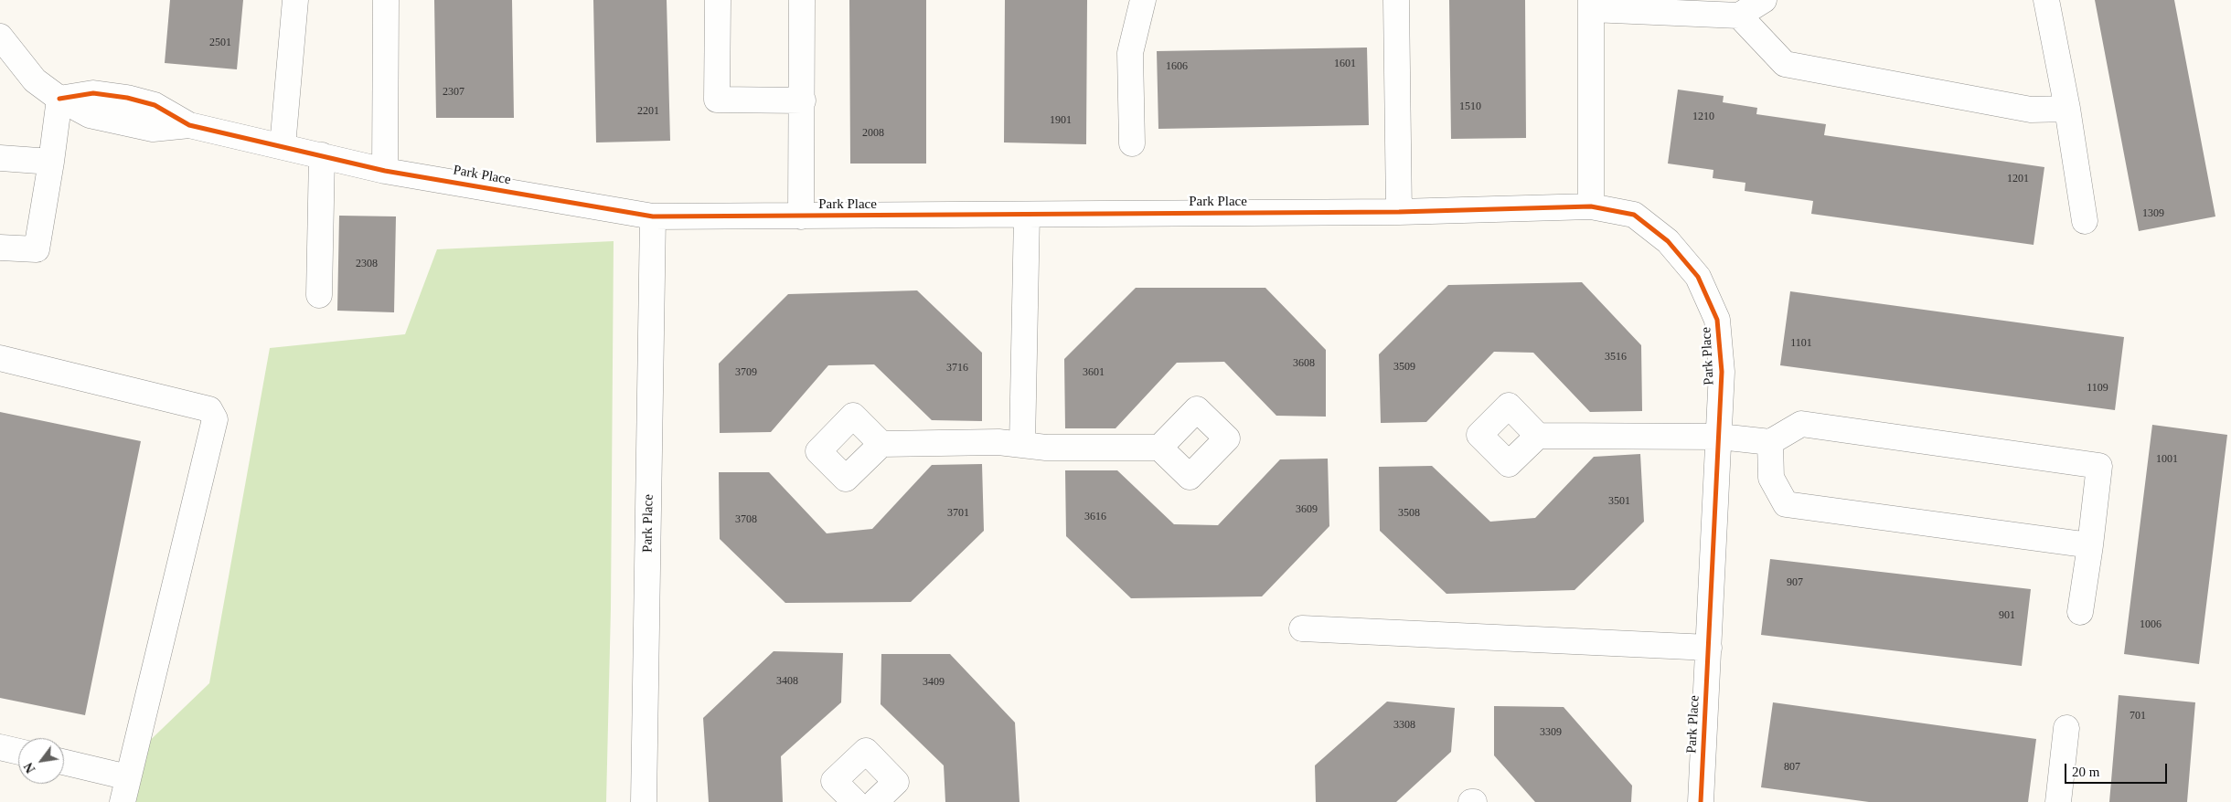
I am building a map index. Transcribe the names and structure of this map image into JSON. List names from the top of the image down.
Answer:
{
  "streets": {
    "street": ["Park Place"]
  },
  "house_numbers": [
    "2501",
    "1601",
    "1606",
    "2307",
    "1510",
    "2201",
    "1210",
    "1901",
    "2008",
    "1201",
    "1309",
    "2308",
    "1101",
    "3516",
    "3608",
    "3509",
    "3716",
    "3709",
    "3601",
    "1109",
    "1001",
    "3501",
    "3609",
    "3701",
    "3508",
    "3616",
    "3708",
    "907",
    "901",
    "1006",
    "3408",
    "3409",
    "701",
    "3308",
    "3309",
    "807"
  ],
  "scale_bar": "20 m",
  "north": "bottom left"
}
